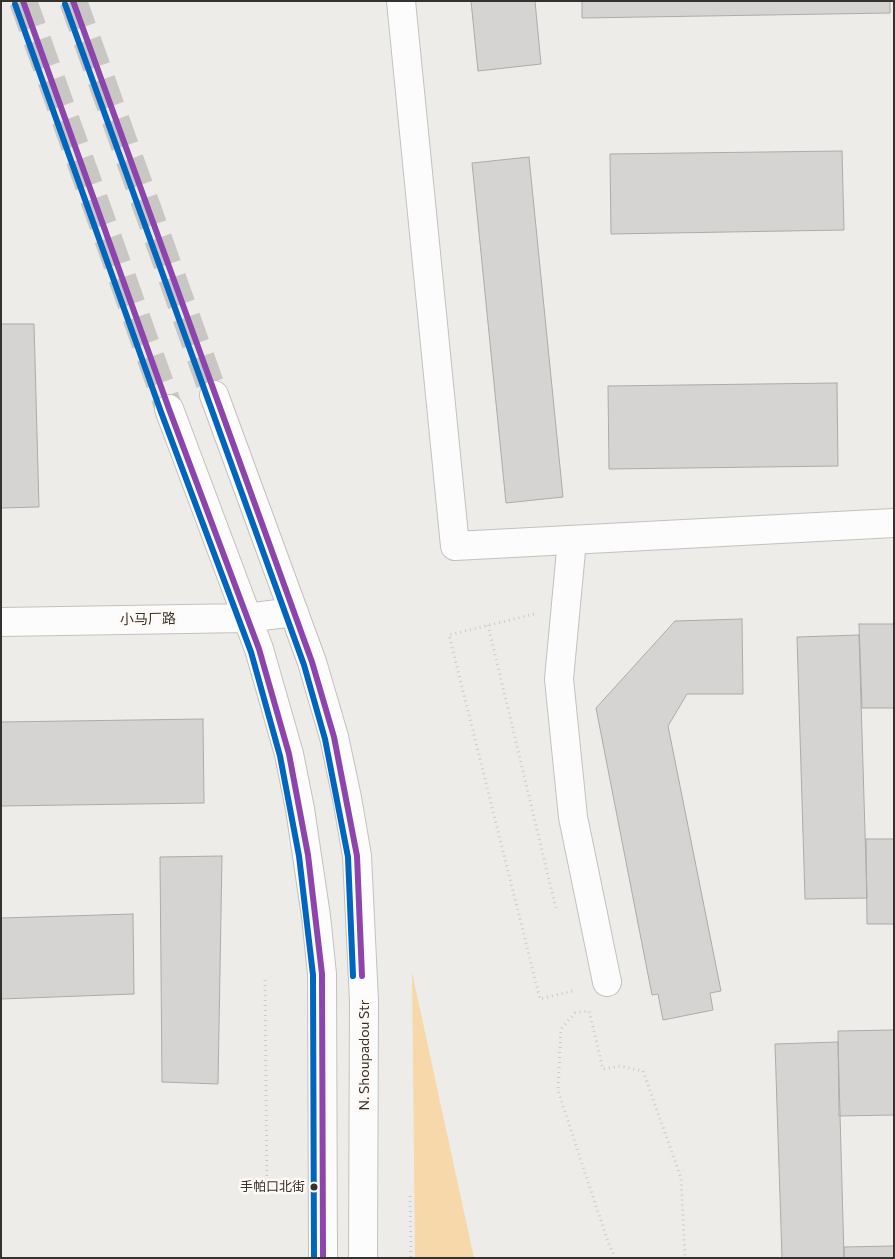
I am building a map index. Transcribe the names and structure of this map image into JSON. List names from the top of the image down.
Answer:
{
  "streets": {
    "street": ["小马厂路", "N. Shoupadou Str"]
  },
  "crossings": [
    ["小马厂路", "N. Shoupadou Str"]
  ],
  "places": ["手帕口北街"]
}
